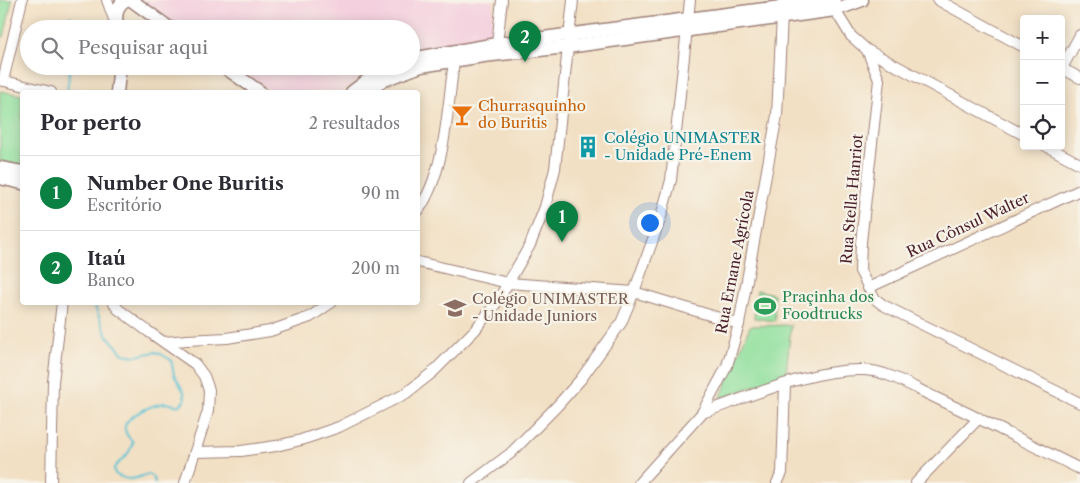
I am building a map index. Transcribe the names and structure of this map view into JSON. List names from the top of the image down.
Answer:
{
  "streets": {
    "street": ["Rua Stella Hanriot", "Rua Cônsul Walter", "Rua Ernane Agrícola"]
  },
  "crossings": [
    ["Rua Stella Hanriot", "Rua Cônsul Walter"]
  ],
  "places": {
    "bar": ["Churrasquinho do Buritis"],
    "building": ["Colégio UNIMASTER - Unidade Pré-Enem"],
    "sports": ["Praçinha dos Foodtrucks"],
    "school or university": ["Colégio UNIMASTER - Unidade Juniors"]
  },
  "page": {
    "map_buttons": ["+", "−"],
    "search": "Pesquisar aqui",
    "pins": ["2", "1"],
    "heading": ["Por perto", "2 resultados"],
    "list": [
      {
        "mark": "1",
        "name": "Number One Buritis",
        "note": "Escritório",
        "value": "90 m"
      },
      {
        "mark": "2",
        "name": "Itaú",
        "note": "Banco",
        "value": "200 m"
      }
    ]
  }
}
